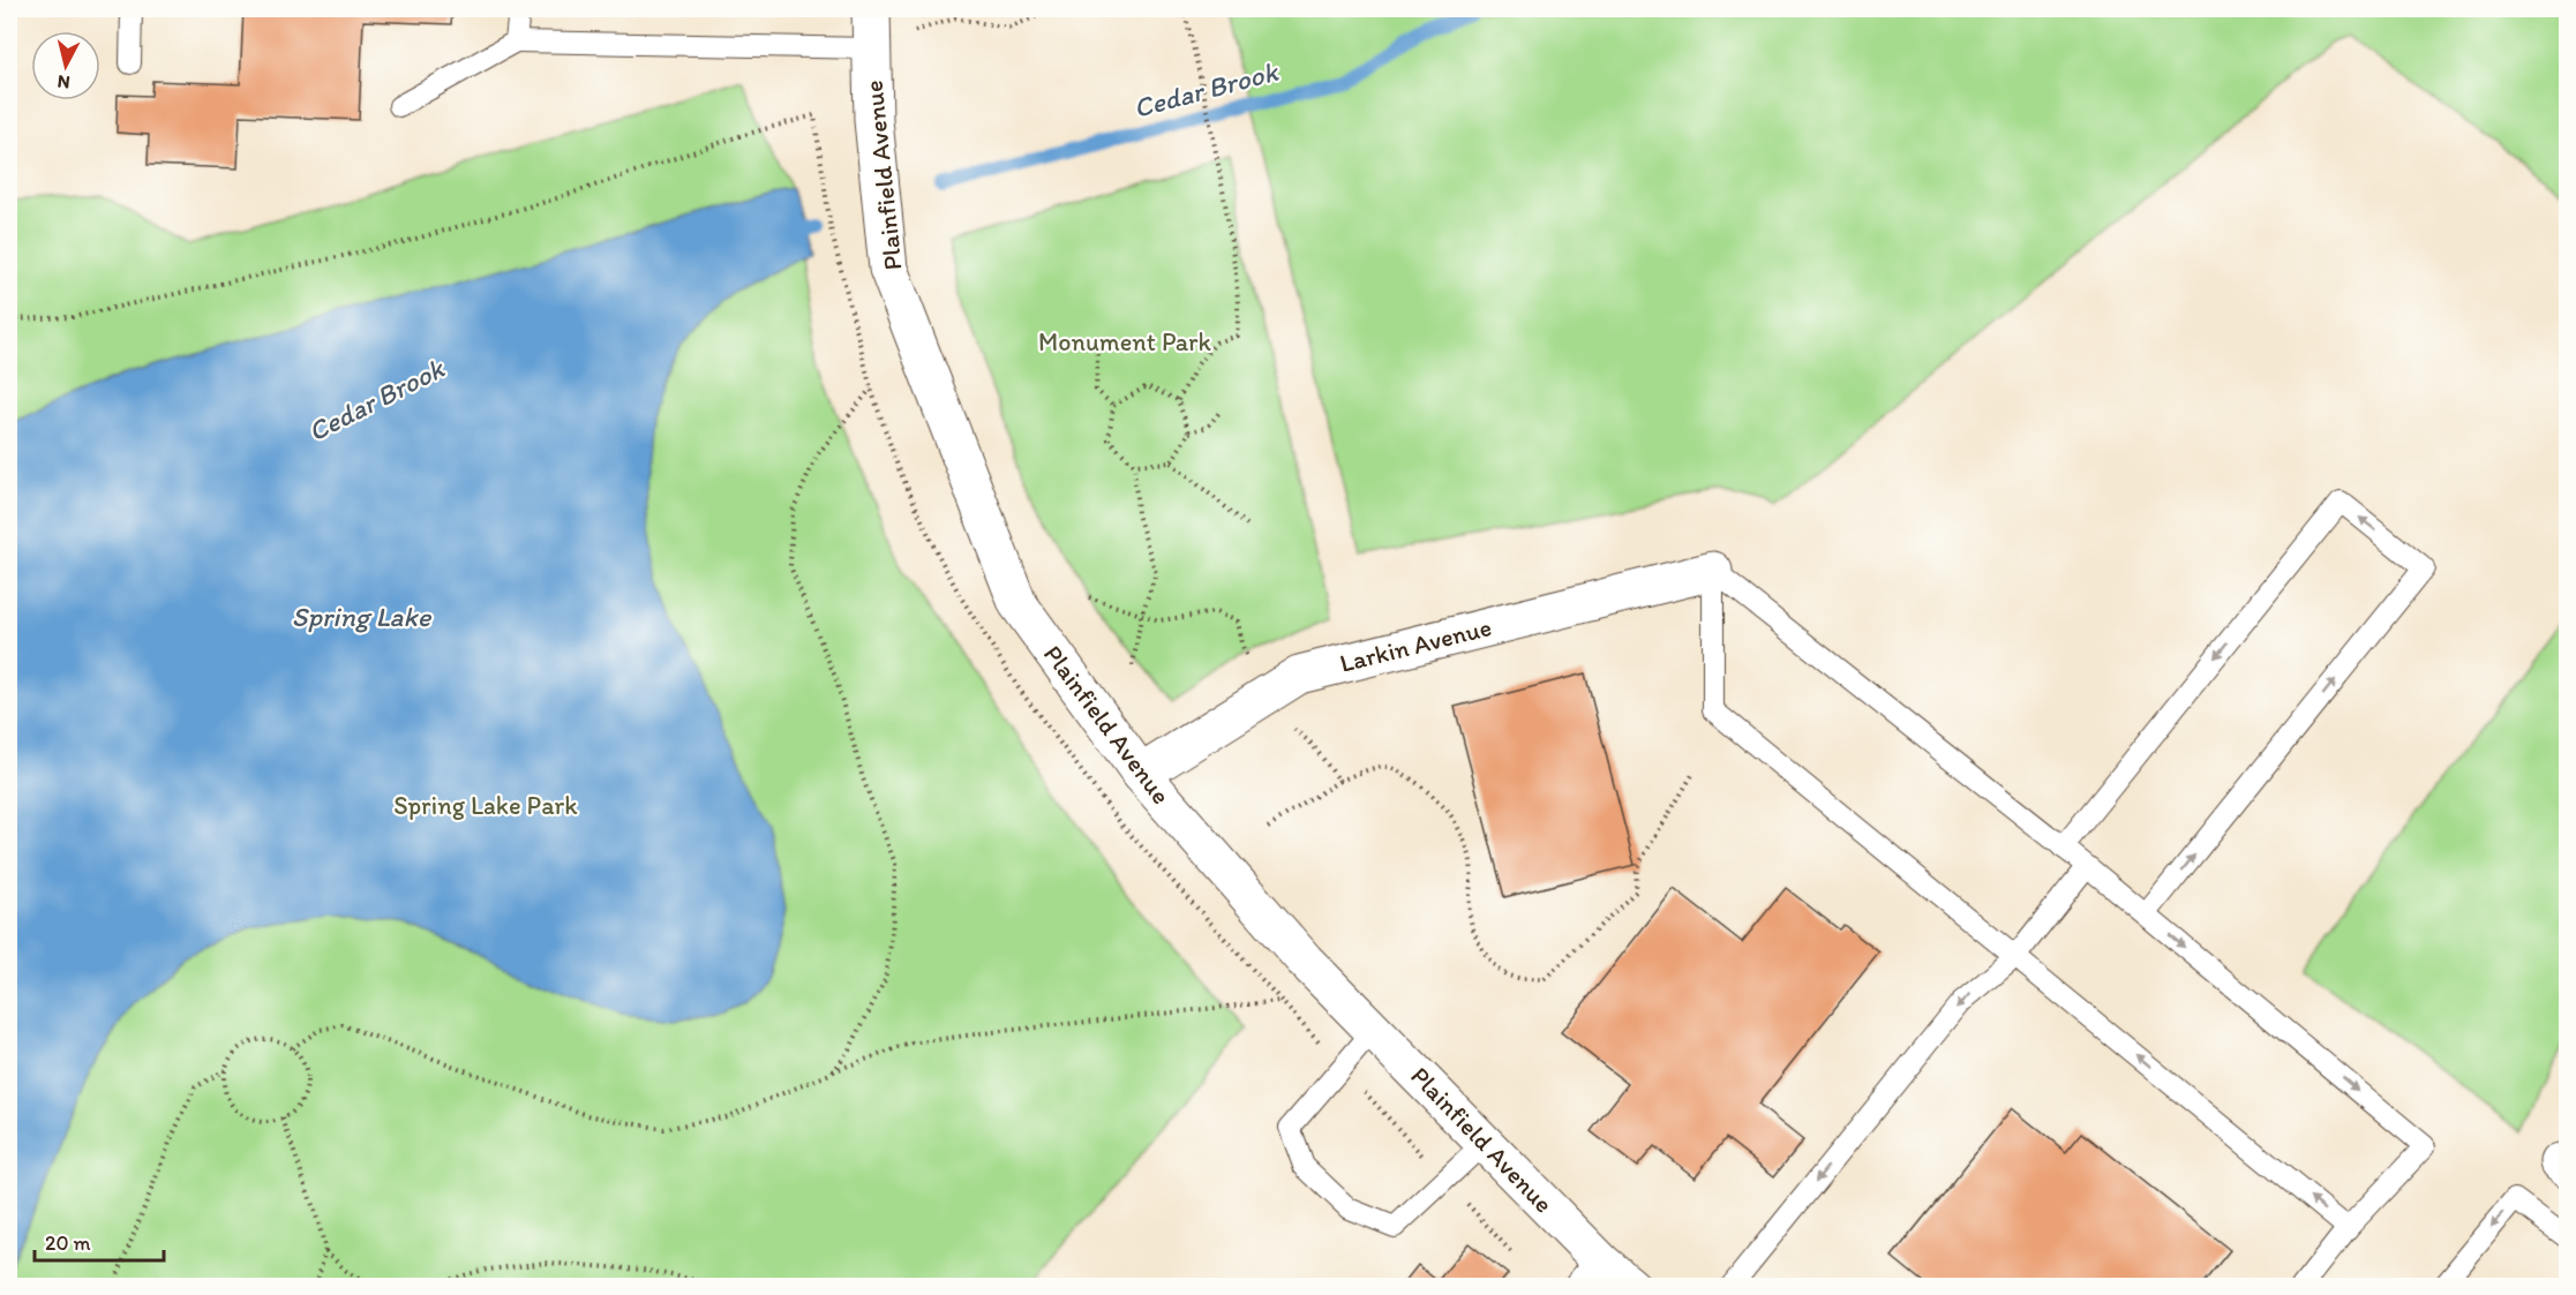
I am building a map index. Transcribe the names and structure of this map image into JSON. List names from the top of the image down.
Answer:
{
  "streets": {
    "street": ["Plainfield Avenue", "Larkin Avenue"]
  },
  "crossings": [
    ["Plainfield Avenue", "Larkin Avenue"]
  ],
  "water": ["Cedar Brook", "Spring Lake"],
  "parks": ["Monument Park", "Spring Lake Park"],
  "scale_bar": "20 m",
  "north": "bottom"
}
